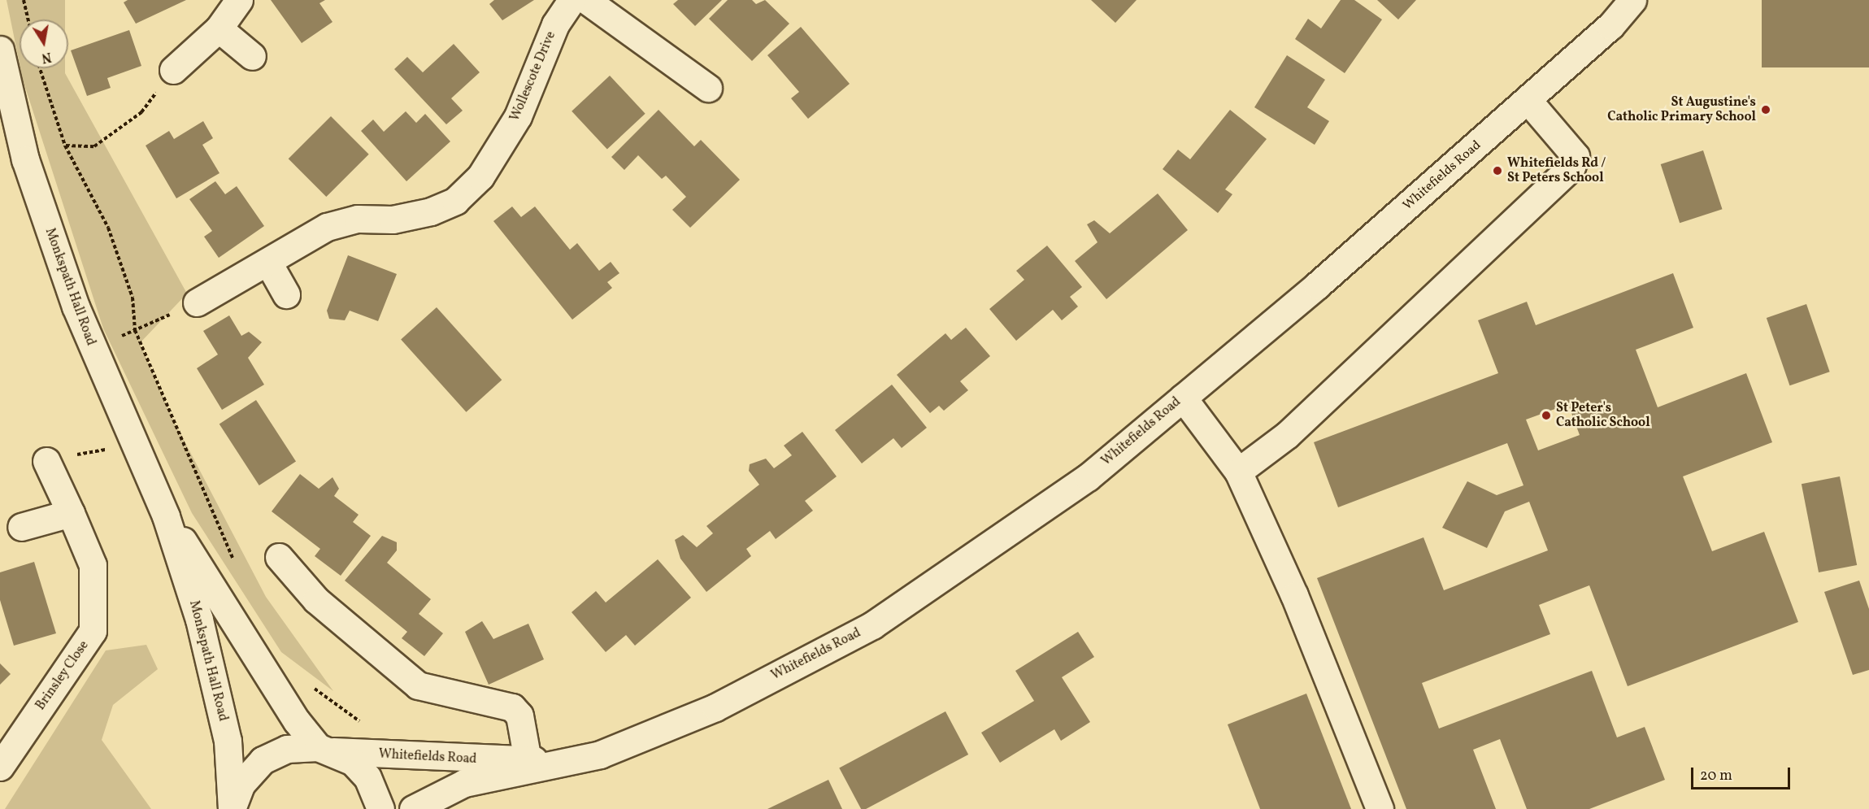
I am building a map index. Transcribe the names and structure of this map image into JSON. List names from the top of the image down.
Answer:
{
  "streets": {
    "street": [
      "Wollescote Drive",
      "Whitefields Road",
      "Monkspath Hall Road",
      "Brinsley Close"
    ]
  },
  "crossings": [
    ["Whitefields Road", "Monkspath Hall Road"]
  ],
  "places": ["St Augustine's Catholic Primary School", "Whitefields Rd / St Peters School", "St Peter's Catholic School"],
  "scale_bar": "20 m",
  "north": "bottom"
}
